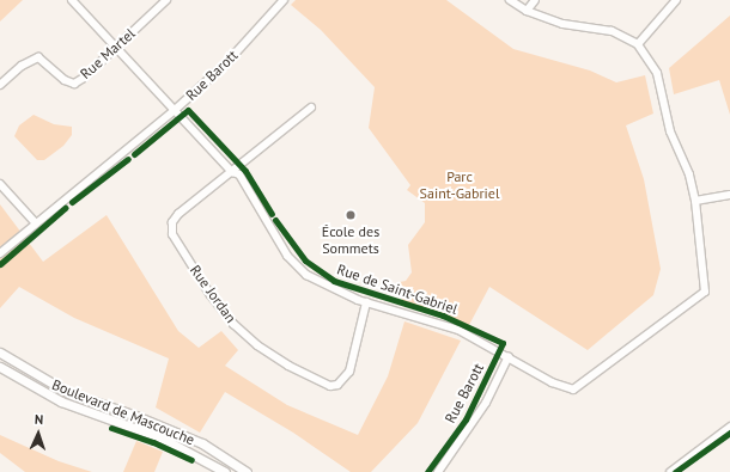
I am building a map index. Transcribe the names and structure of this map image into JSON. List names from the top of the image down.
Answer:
{
  "streets": {
    "street": [
      "Rue Martel",
      "Rue Barott",
      "Rue de Saint-Gabriel",
      "Rue Jordan",
      "Boulevard de Mascouche"
    ]
  },
  "crossings": [
    ["Rue Martel", "Rue de Saint-Gabriel"],
    ["Rue Barott", "Rue de Saint-Gabriel"],
    ["Rue de Saint-Gabriel", "Rue Jordan"]
  ],
  "parks": ["Parc Saint-Gabriel"],
  "places": ["École des Sommets"],
  "north": "top"
}
